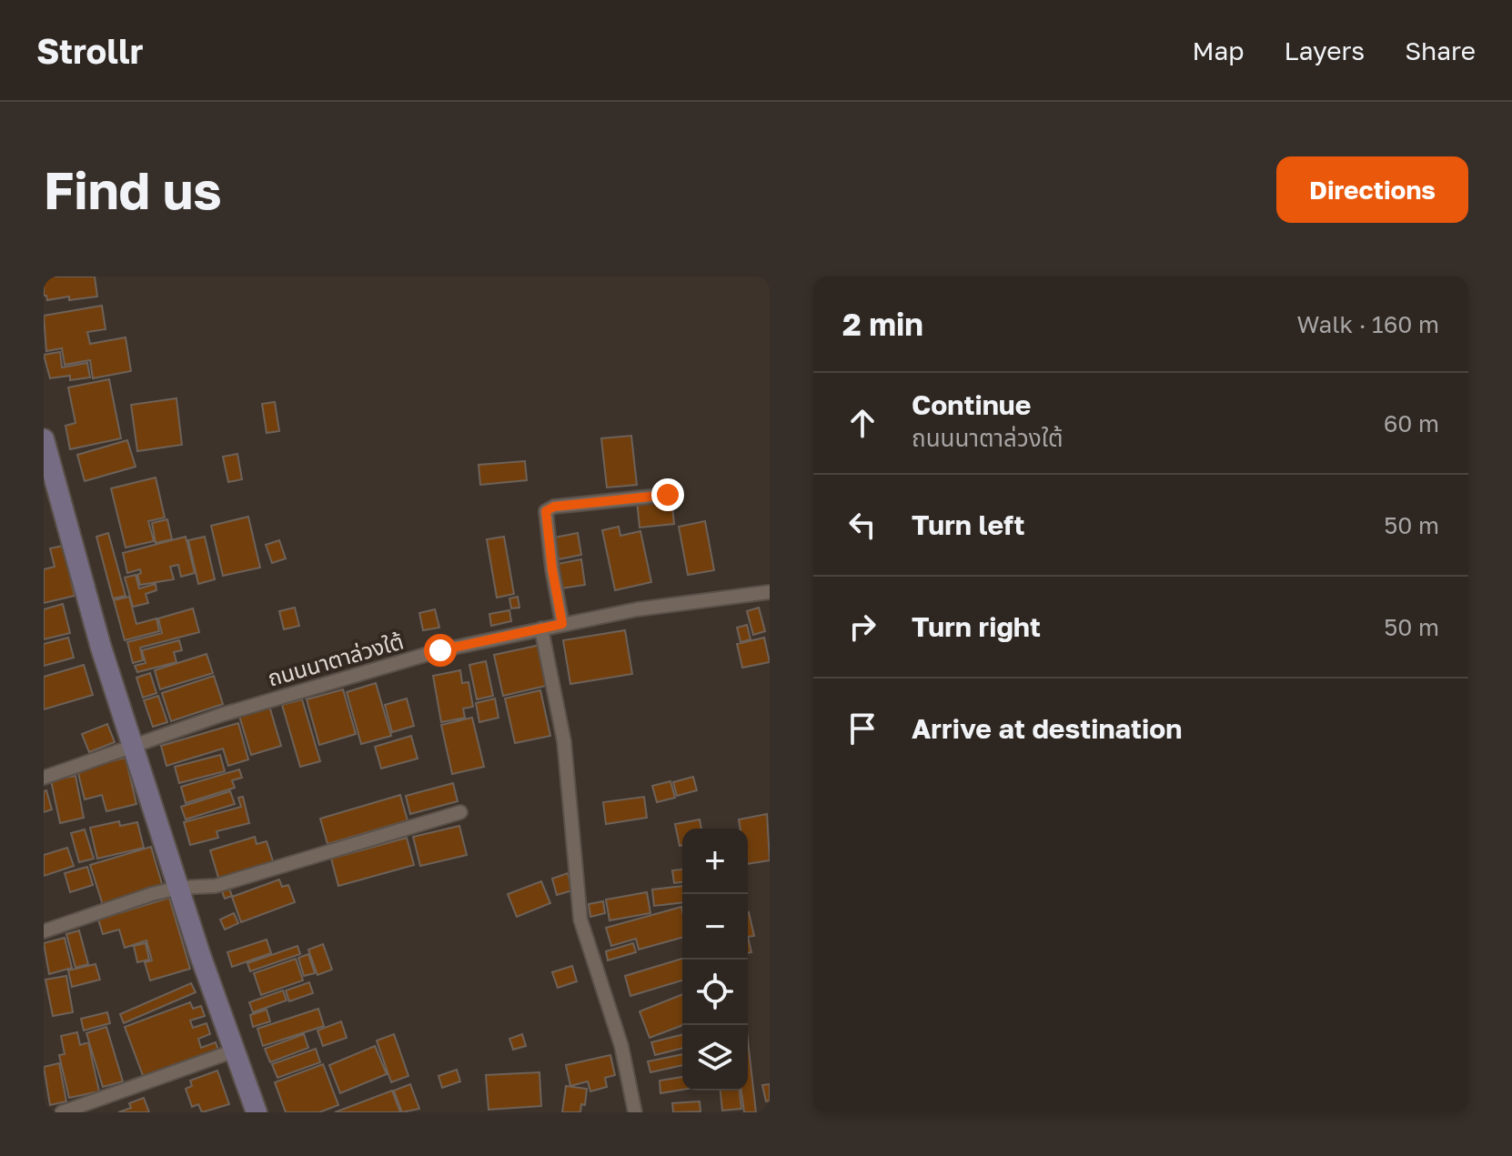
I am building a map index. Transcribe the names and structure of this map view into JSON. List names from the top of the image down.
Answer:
{
  "streets": {
    "street": ["ถนนนาตาล่วงใต้"]
  },
  "page": {
    "header": "Strollr",
    "nav": ["Map", "Layers", "Share"],
    "buttons": "Directions",
    "title": "Find us",
    "heading": ["2 min", "Walk · 160 m"],
    "list": [
      ["Continue", "ถนนนาตาล่วงใต้", "60 m"],
      ["Turn left", "50 m"],
      ["Turn right", "50 m"],
      "Arrive at destination"
    ],
    "map_buttons": ["+", "−"]
  }
}
